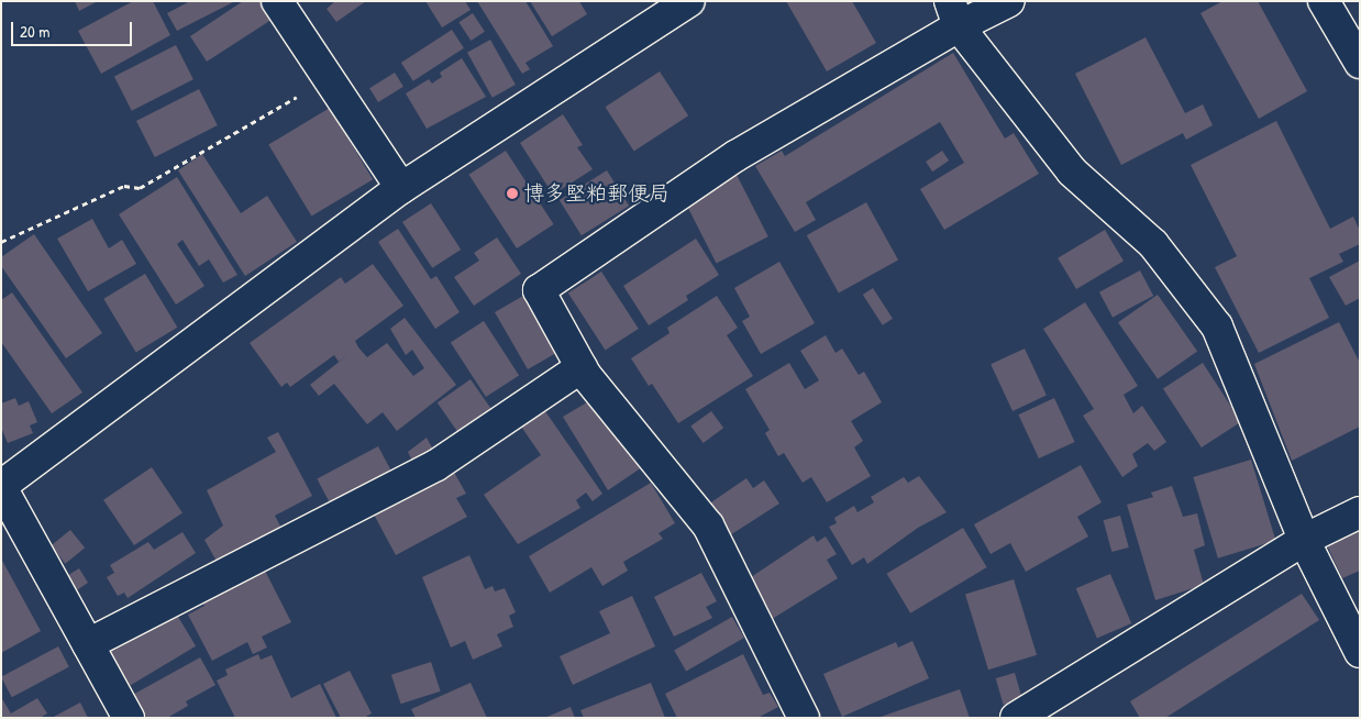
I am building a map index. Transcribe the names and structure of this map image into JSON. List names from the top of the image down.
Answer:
{
  "places": ["博多堅粕郵便局"],
  "scale_bar": "20 m"
}
